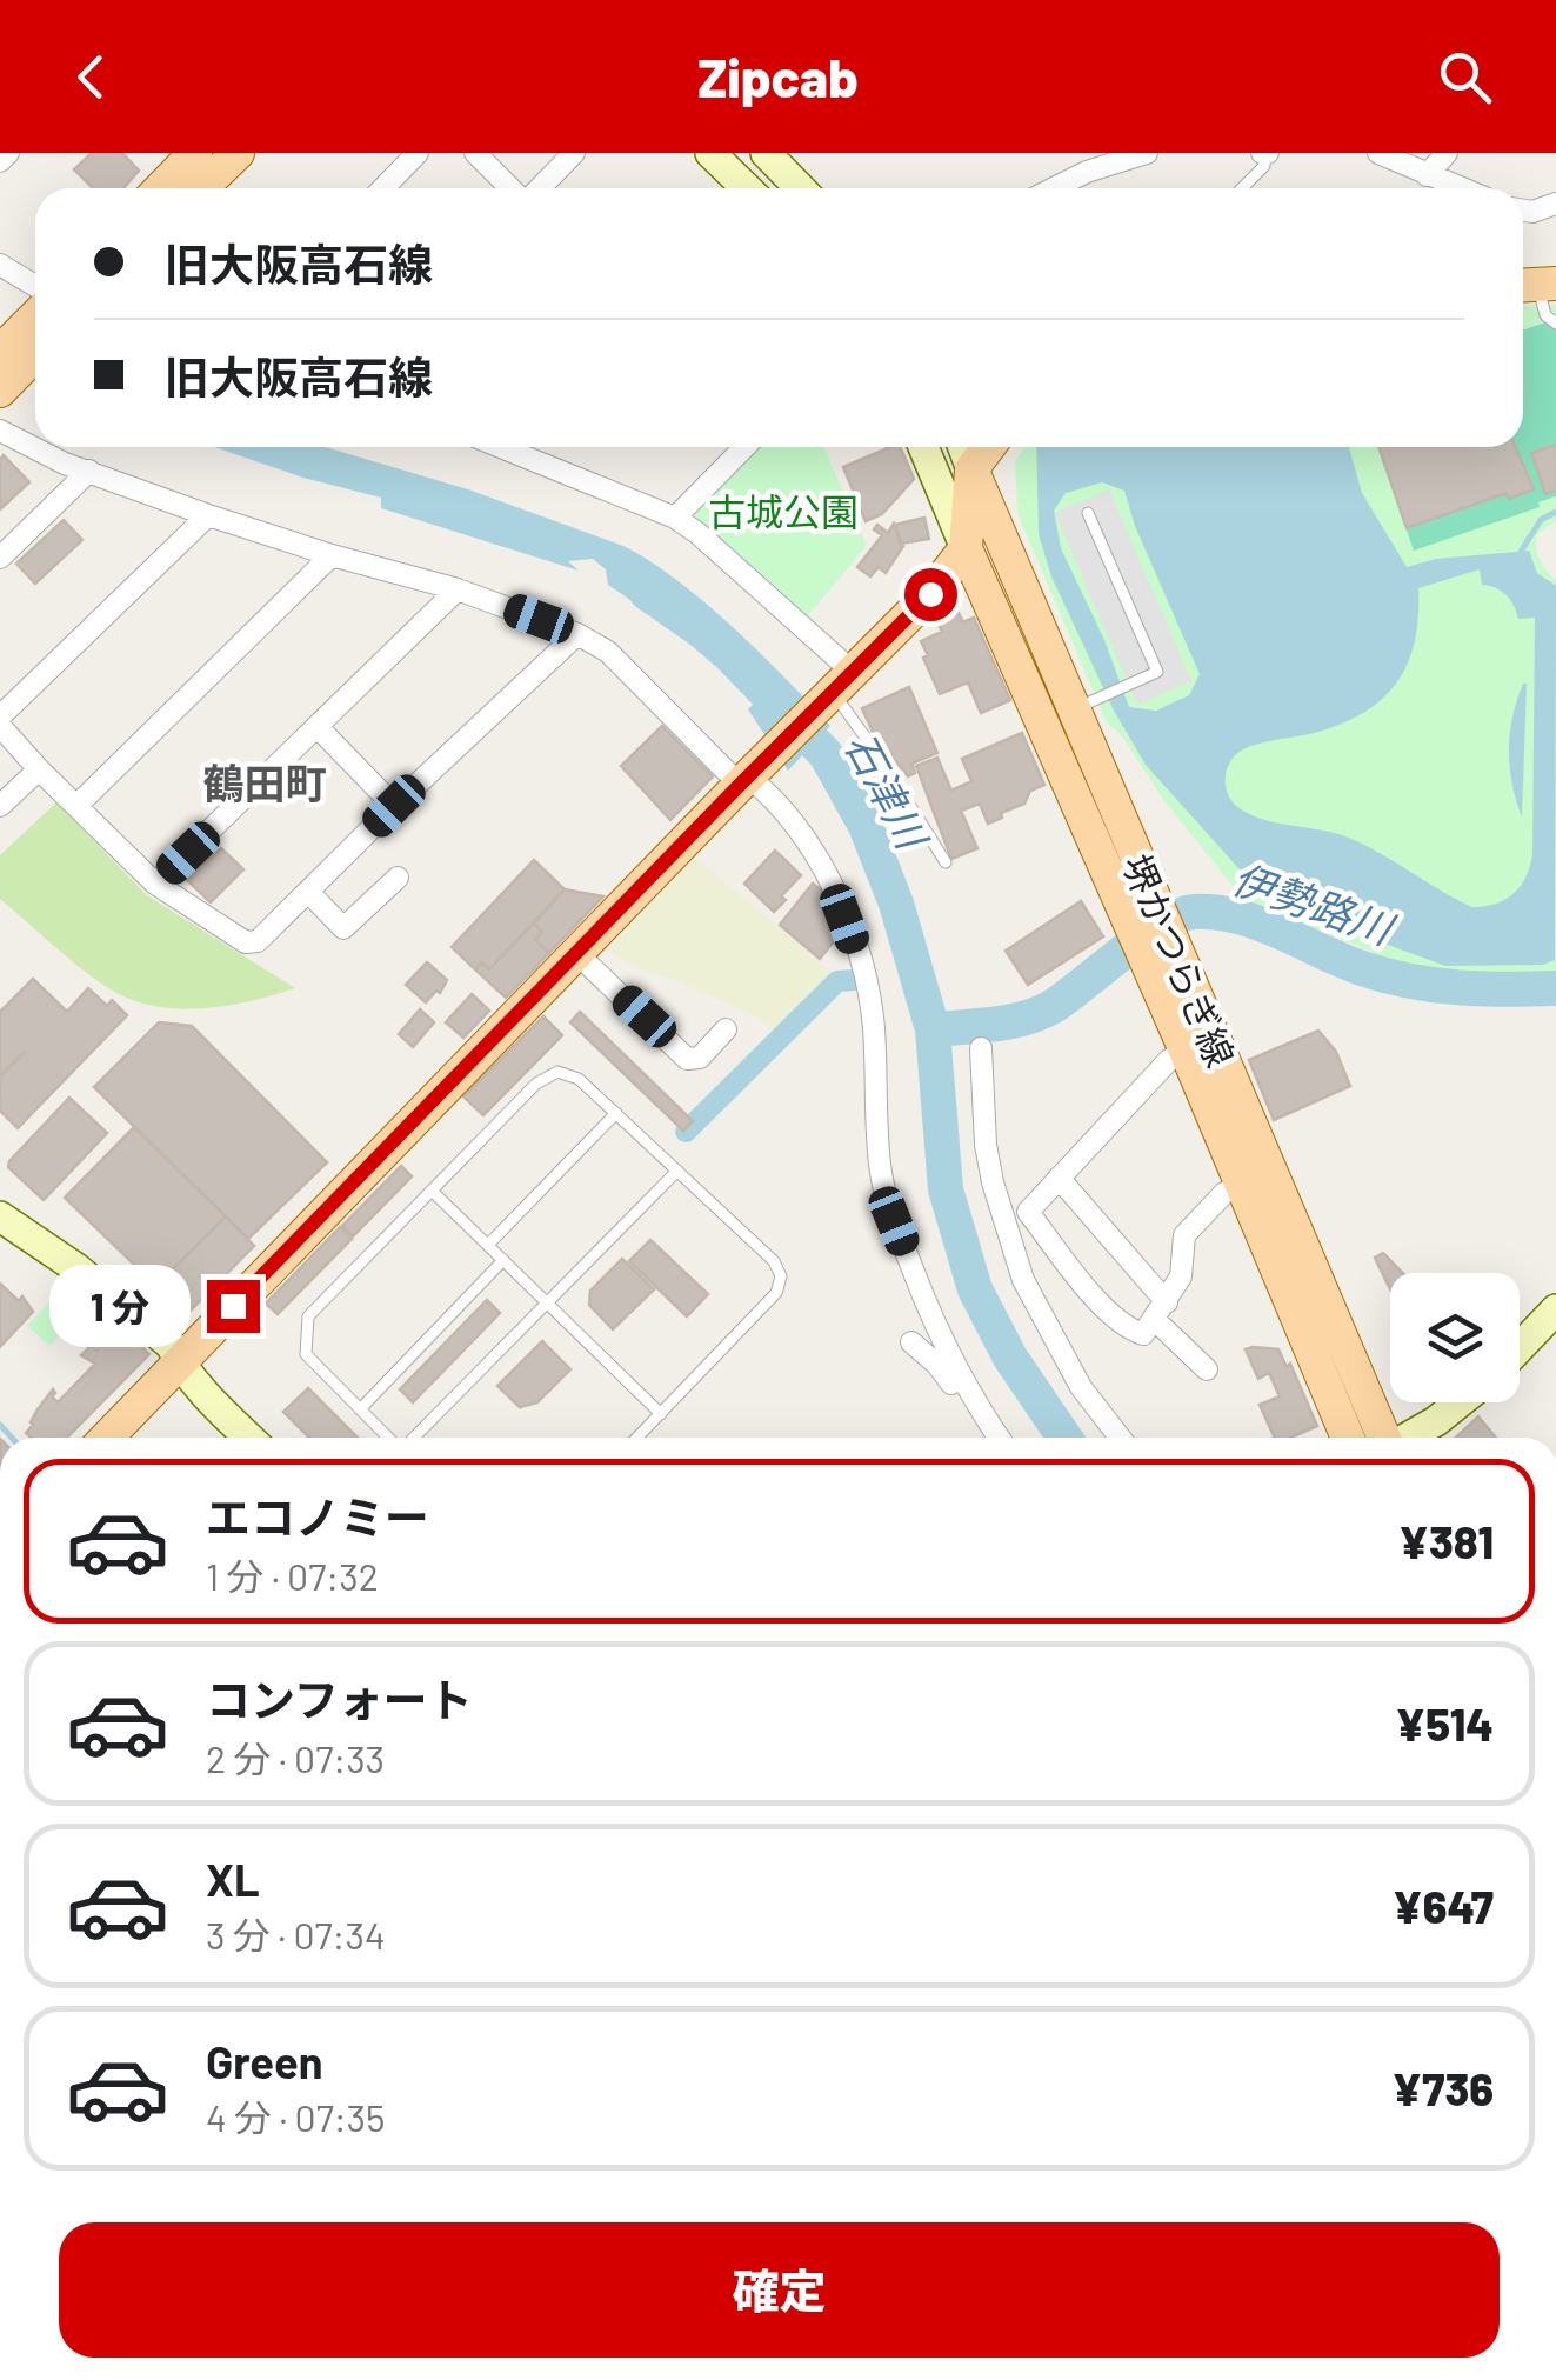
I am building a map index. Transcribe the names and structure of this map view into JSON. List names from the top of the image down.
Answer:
{
  "streets": {
    "main road": ["堺かつらぎ線"]
  },
  "districts": ["鶴田町"],
  "water": ["石津川", "伊勢路川"],
  "parks": ["古城公園"],
  "page": {
    "header": "Zipcab",
    "banner": ["旧大阪高石線", "旧大阪高石線"],
    "bubble": "1 分",
    "list": [
      {
        "name": "エコノミー",
        "note": "1 分 · 07:32",
        "value": "¥381"
      },
      {
        "name": "コンフォート",
        "note": "2 分 · 07:33",
        "value": "¥514"
      },
      {
        "name": "XL",
        "note": "3 分 · 07:34",
        "value": "¥647"
      },
      {
        "name": "Green",
        "note": "4 分 · 07:35",
        "value": "¥736"
      }
    ],
    "buttons": "確定"
  }
}
